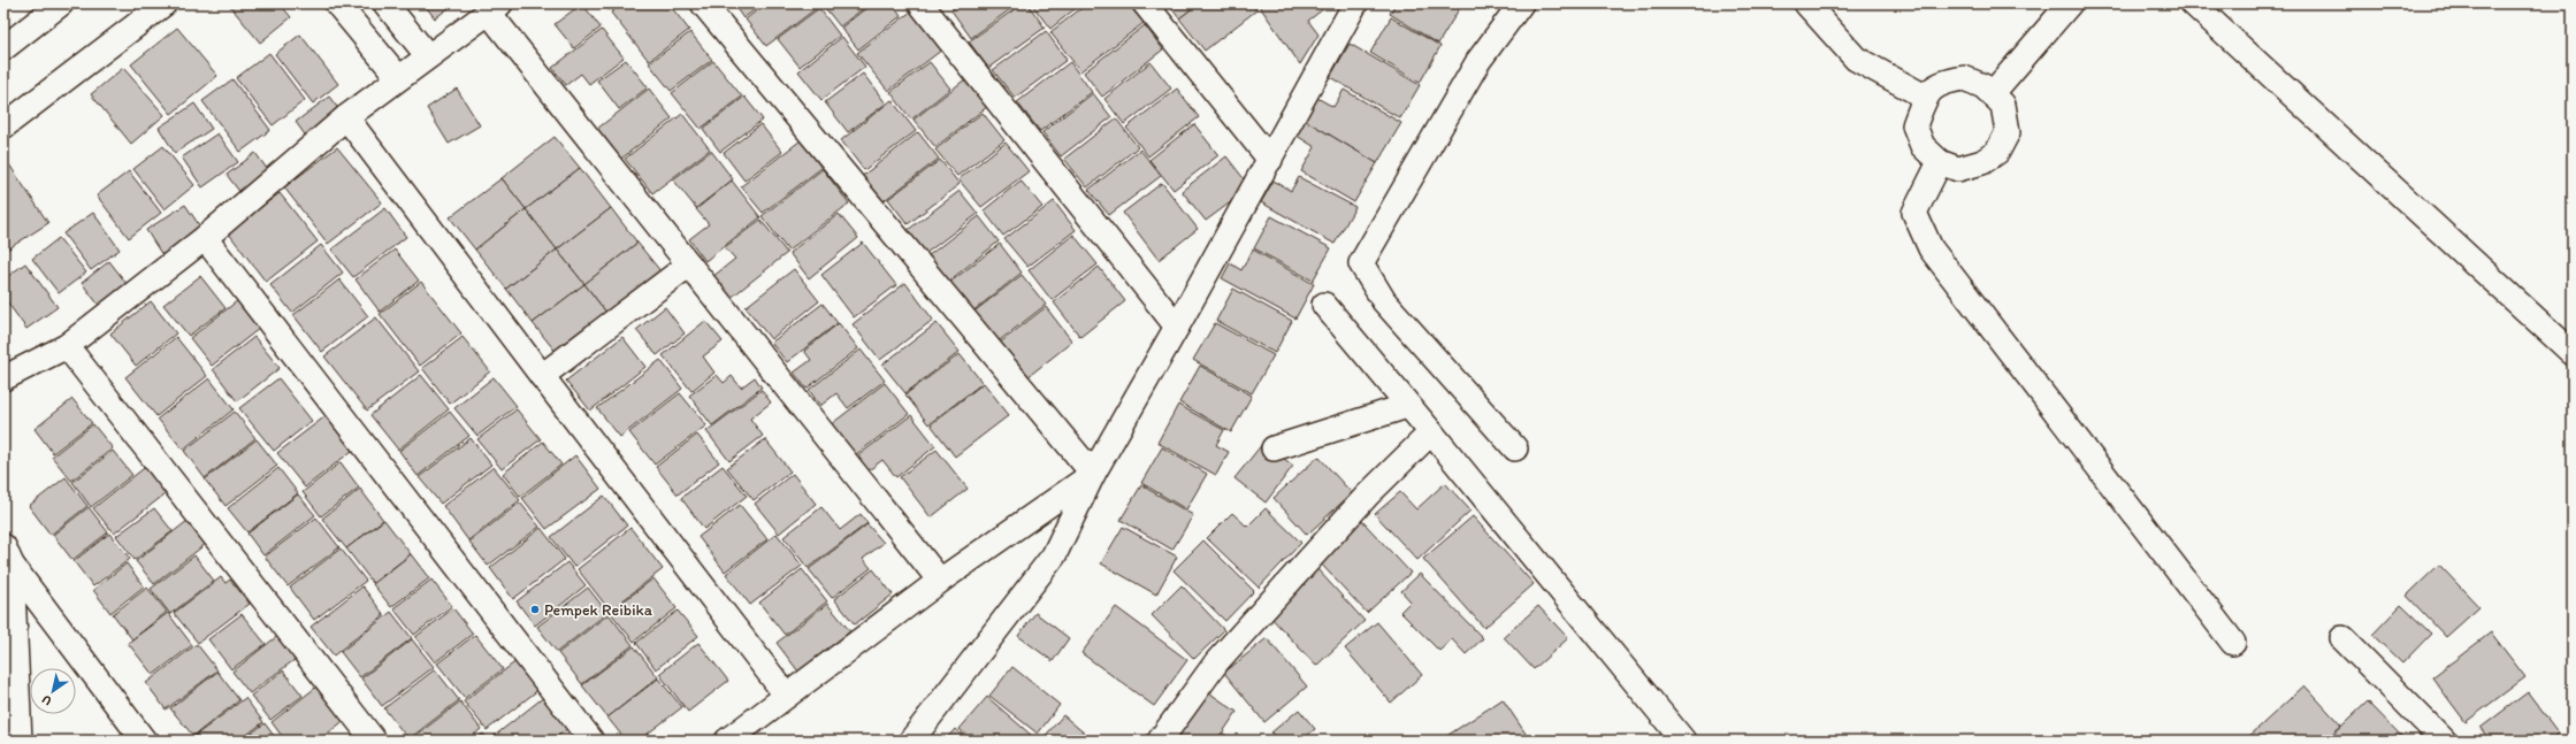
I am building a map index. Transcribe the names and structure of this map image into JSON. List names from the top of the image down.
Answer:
{
  "places": ["Pempek Reibika"],
  "north": "bottom left"
}
